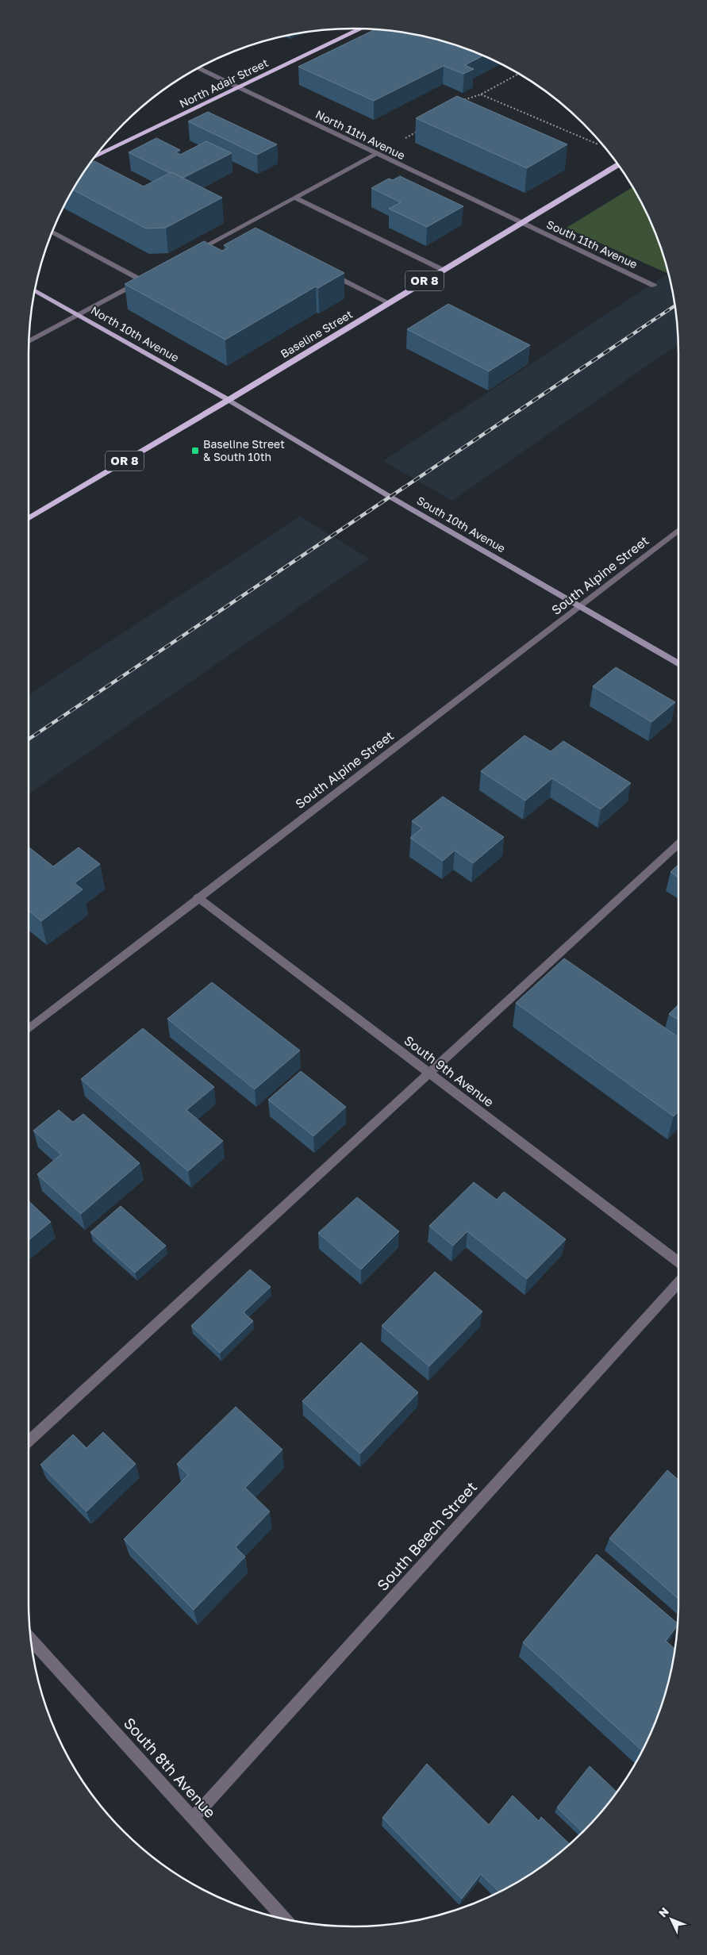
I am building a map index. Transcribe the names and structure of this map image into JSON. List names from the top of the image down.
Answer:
{
  "streets": {
    "highway": ["North Adair Street", "OR 8", "Baseline Street"],
    "main road": ["North 10th Avenue", "South 10th Avenue"],
    "street": [
      "North 11th Avenue",
      "South 11th Avenue",
      "South Alpine Street",
      "South 9th Avenue",
      "South Beech Street",
      "South 8th Avenue"
    ]
  },
  "crossings": [
    ["North Adair Street", "North 11th Avenue"],
    ["North 11th Avenue", "South 11th Avenue"],
    ["North 11th Avenue", "Baseline Street"],
    ["South 11th Avenue", "Baseline Street"],
    ["North 10th Avenue", "Baseline Street"],
    ["North 10th Avenue", "South 10th Avenue"],
    ["Baseline Street", "South 10th Avenue"],
    ["South 10th Avenue", "South Alpine Street"],
    ["South Alpine Street", "South 9th Avenue"],
    ["South Beech Street", "South 8th Avenue"]
  ],
  "places": {
    "transit": ["Baseline Street & South 10th"]
  },
  "north": "top left"
}
